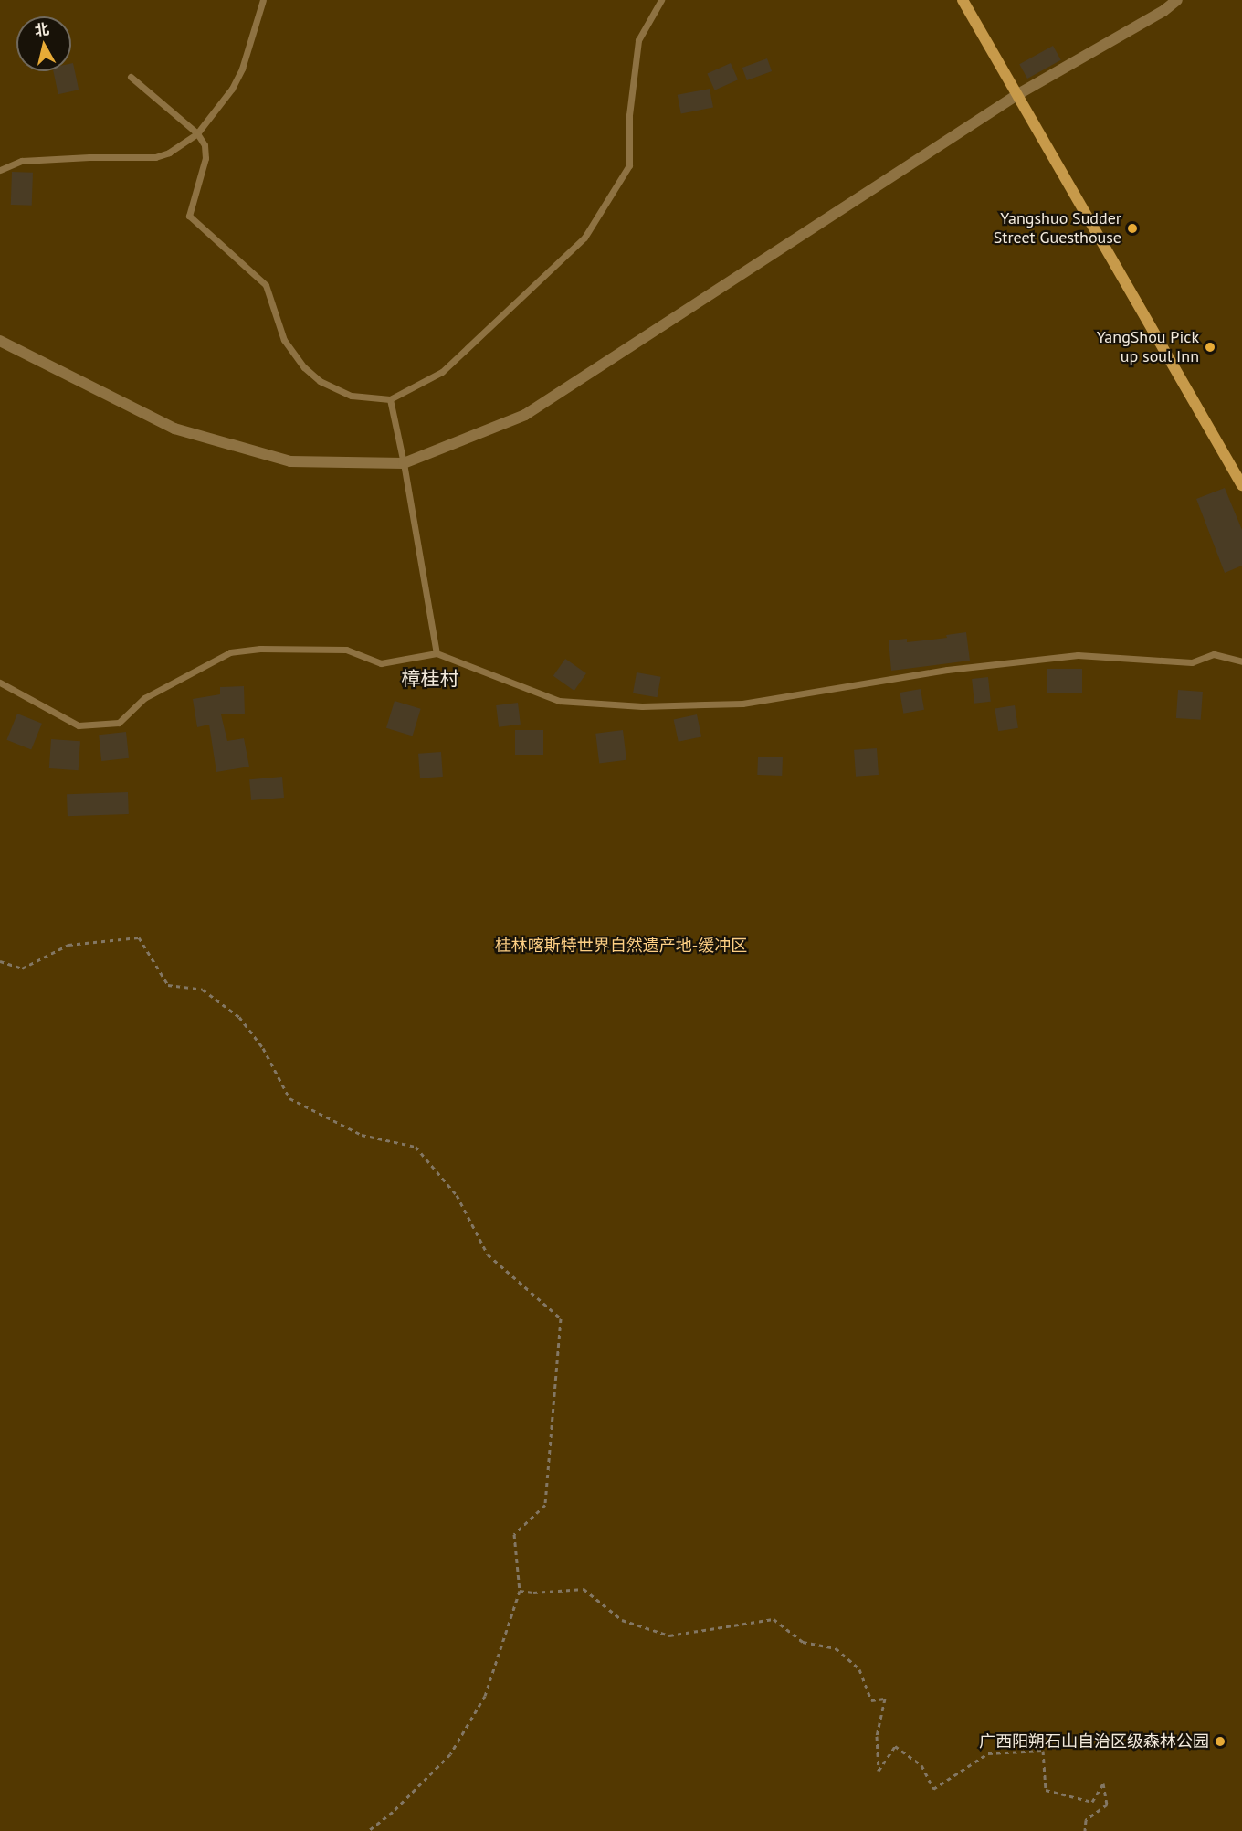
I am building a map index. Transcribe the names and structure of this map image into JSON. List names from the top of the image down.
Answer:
{
  "districts": ["樟桂村"],
  "parks": ["桂林喀斯特世界自然遗产地-缓冲区"],
  "places": ["Yangshuo Sudder Street Guesthouse", "YangShou Pick up soul Inn", "广西阳朔石山自治区级森林公园"],
  "north": "top"
}
